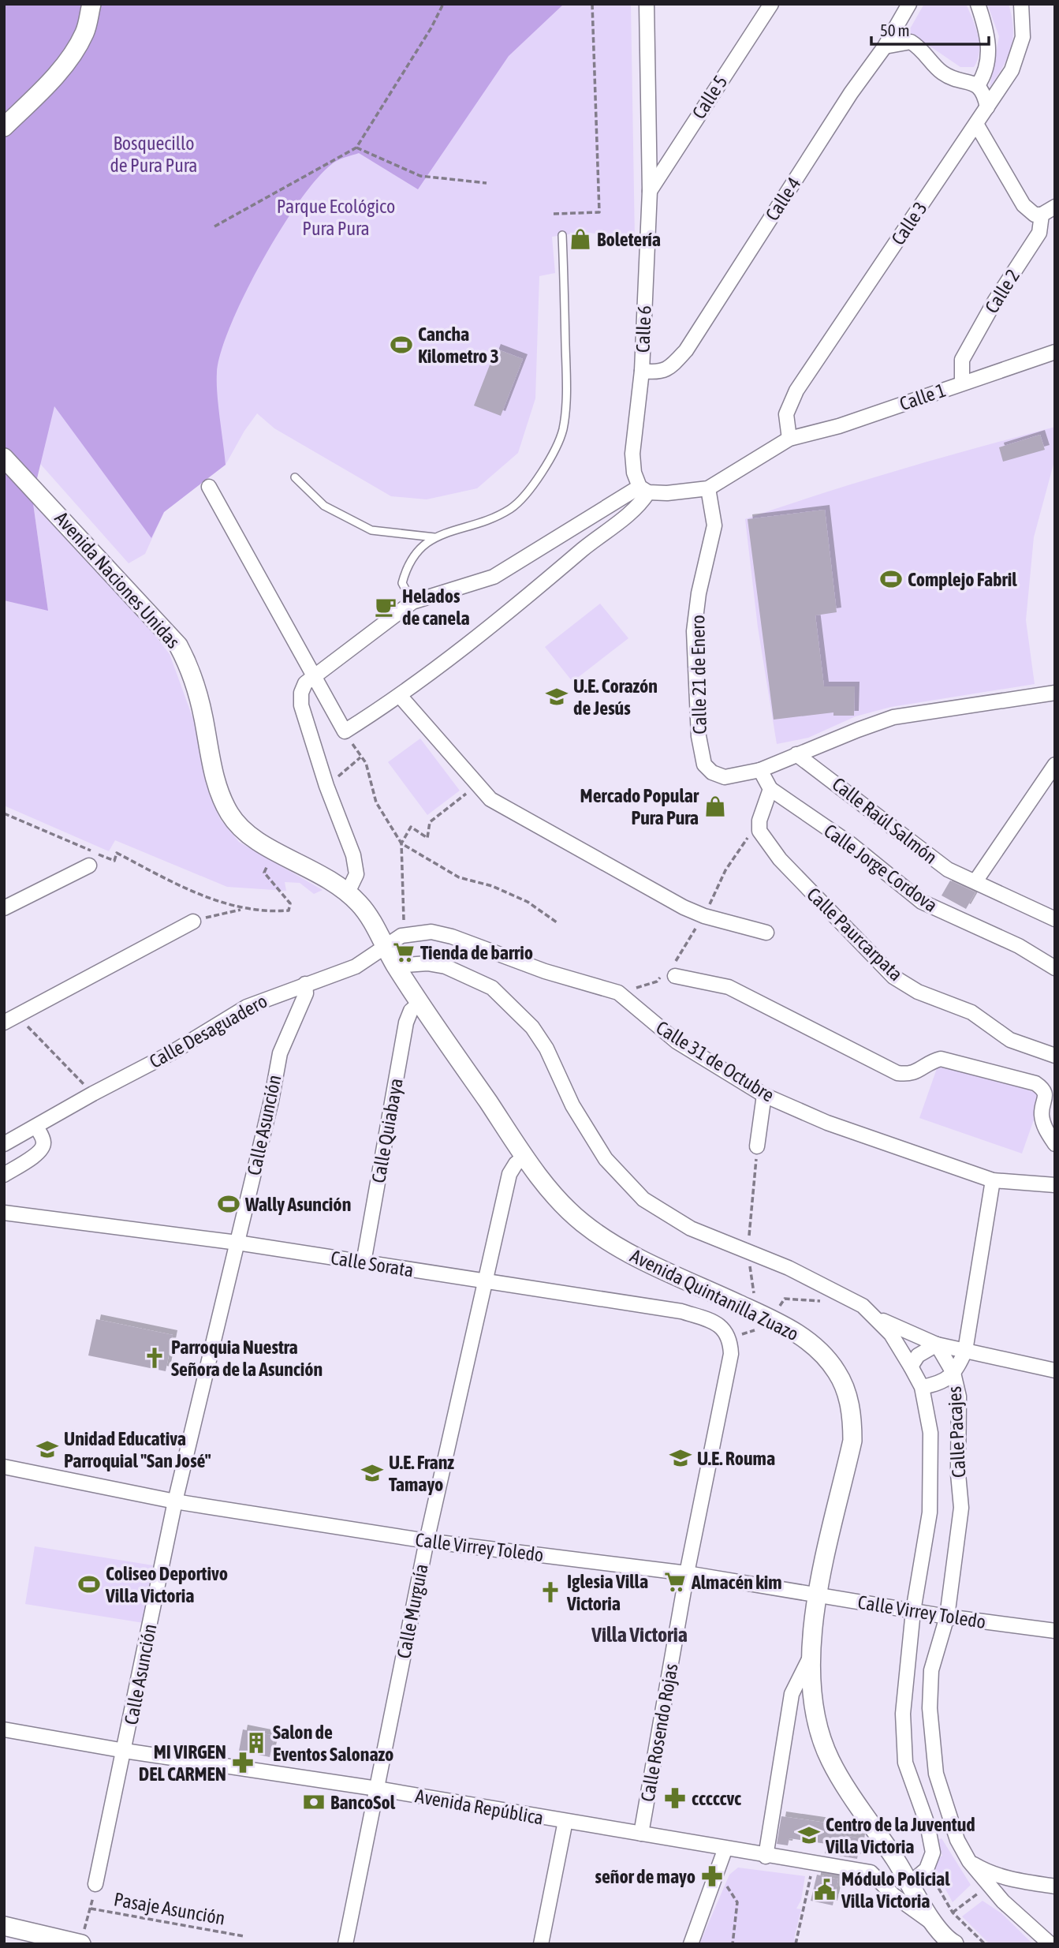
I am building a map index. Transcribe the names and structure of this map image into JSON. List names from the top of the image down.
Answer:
{
  "streets": {
    "street": [
      "Calle 5",
      "Calle 4",
      "Calle 3",
      "Calle 2",
      "Calle 6",
      "Calle 1",
      "Avenida Naciones Unidas",
      "Calle 21 de Enero",
      "Calle Raúl Salmón",
      "Calle Jorge Cordova",
      "Calle Paurcarpata",
      "Calle Desaguadero",
      "Calle 31 de Octubre",
      "Calle Asunción",
      "Calle Quiabaya",
      "Calle Sorata",
      "Avenida Quintanilla Zuazo",
      "Calle Pacajes",
      "Calle Virrey Toledo",
      "Calle Murguía",
      "Calle Rosendo Rojas",
      "Avenida República"
    ],
    "path": ["Pasaje Asunción"]
  },
  "crossings": [
    ["Calle 5", "Calle 6"],
    ["Calle 4", "Calle 6"],
    ["Calle 3", "Calle 1"],
    ["Calle 2", "Calle 1"],
    ["Avenida Naciones Unidas", "Calle Desaguadero"],
    ["Avenida Naciones Unidas", "Calle 31 de Octubre"],
    ["Avenida Naciones Unidas", "Avenida Quintanilla Zuazo"],
    ["Calle Desaguadero", "Calle 31 de Octubre"],
    ["Calle Desaguadero", "Calle Asunción"],
    ["Calle Asunción", "Calle Sorata"],
    ["Calle Asunción", "Calle Virrey Toledo"],
    ["Calle Asunción", "Avenida República"],
    ["Calle Quiabaya", "Calle Sorata"],
    ["Calle Quiabaya", "Avenida Quintanilla Zuazo"],
    ["Calle Sorata", "Calle Murguía"],
    ["Calle Sorata", "Calle Rosendo Rojas"],
    ["Avenida Quintanilla Zuazo", "Calle Virrey Toledo"],
    ["Avenida Quintanilla Zuazo", "Calle Murguía"],
    ["Avenida Quintanilla Zuazo", "Avenida República"],
    ["Calle Pacajes", "Calle Virrey Toledo"],
    ["Calle Virrey Toledo", "Calle Murguía"],
    ["Calle Virrey Toledo", "Calle Rosendo Rojas"],
    ["Calle Murguía", "Avenida República"],
    ["Calle Rosendo Rojas", "Avenida República"]
  ],
  "districts": ["Villa Victoria"],
  "parks": ["Bosquecillo de Pura Pura", "Parque Ecológico Pura Pura"],
  "places": {
    "shop": ["Boletería", "Mercado Popular Pura Pura"],
    "sports": [
      "Cancha Kilometro 3",
      "Complejo Fabril",
      "Wally Asunción",
      "Coliseo Deportivo Villa Victoria"
    ],
    "cafe": ["Helados de canela"],
    "school or university": [
      "U.E. Corazón de Jesús",
      "Unidad Educativa Parroquial \"San José\"",
      "U.E. Rouma",
      "U.E. Franz Tamayo",
      "Centro de la Juventud Villa Victoria"
    ],
    "supermarket": ["Tienda de barrio", "Almacén kim"],
    "church": ["Parroquia Nuestra Señora de la Asunción", "Iglesia Villa Victoria"],
    "building": ["Salon de Eventos Salonazo"],
    "pharmacy": ["MI VIRGEN DEL CARMEN", "cccccvc", "señor de mayo"],
    "bank": ["BancoSol"],
    "public building": ["Módulo Policial Villa Victoria"]
  },
  "scale_bar": "50 m"
}
